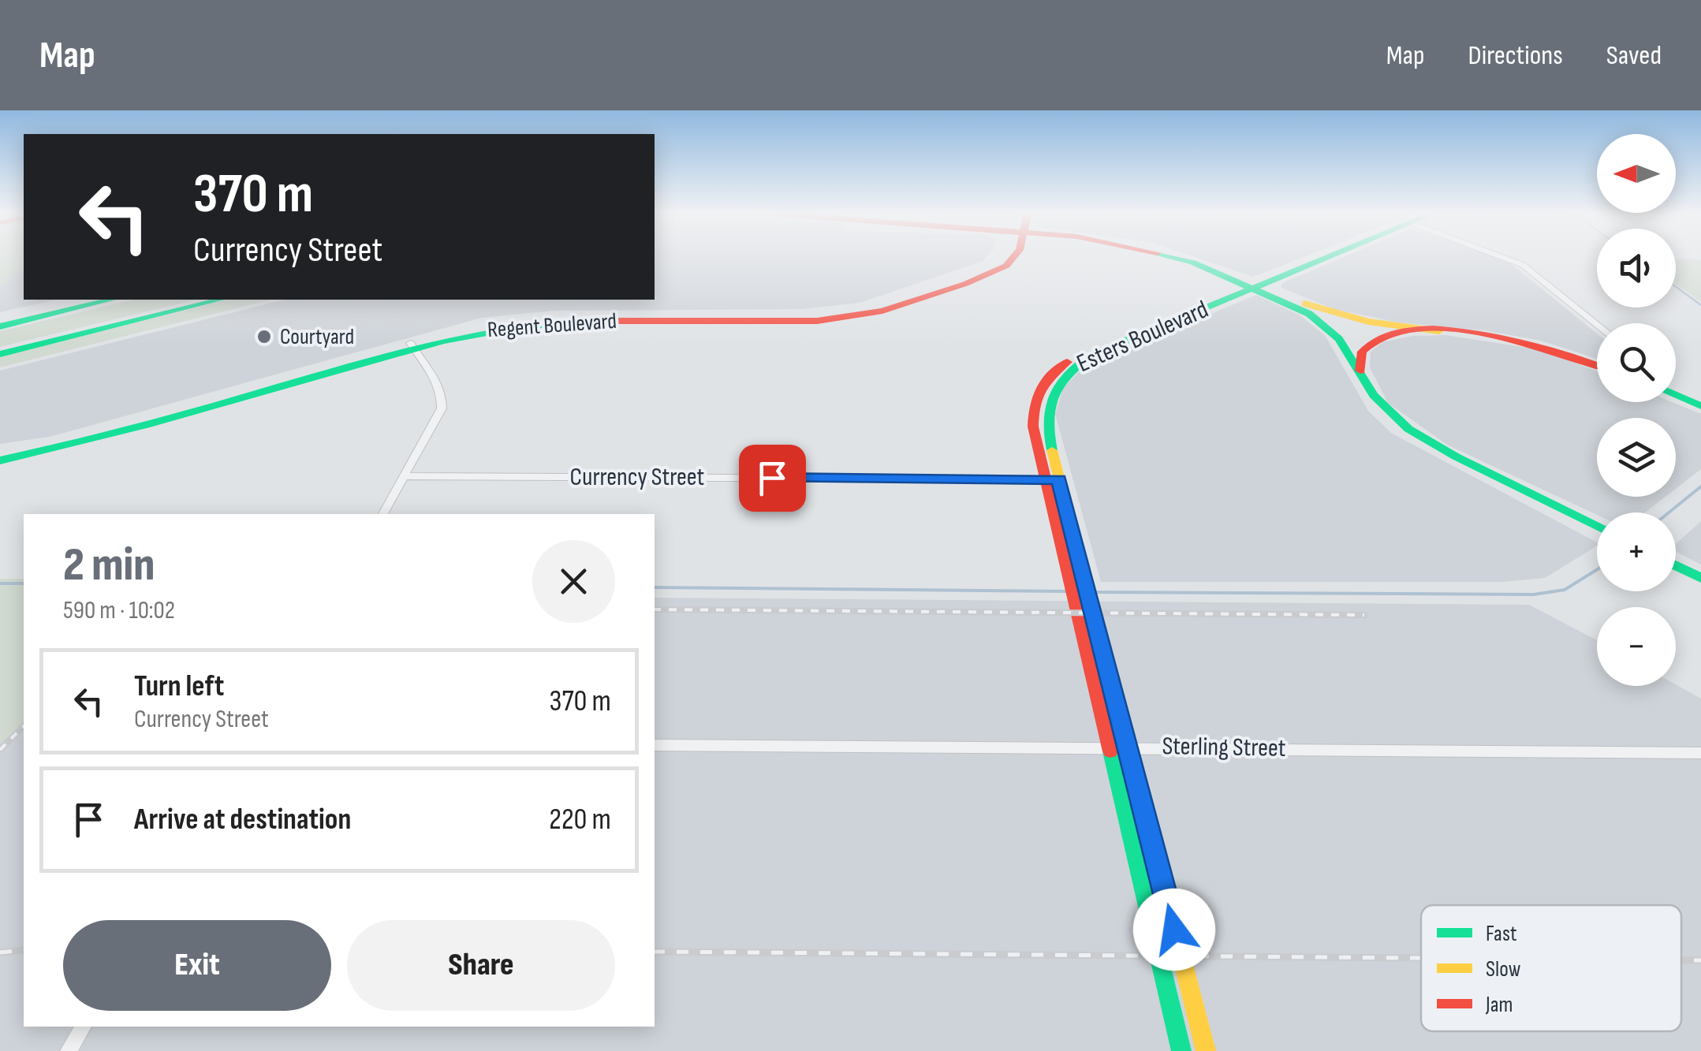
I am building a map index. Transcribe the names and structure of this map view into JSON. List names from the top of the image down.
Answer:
{
  "streets": {
    "main road": ["Regent Boulevard", "Esters Boulevard"],
    "street": ["Currency Street", "Sterling Street"]
  },
  "crossings": [
    ["Esters Boulevard", "Currency Street"],
    ["Esters Boulevard", "Sterling Street"]
  ],
  "places": ["Courtyard"],
  "legend": ["Fast", "Slow", "Jam"],
  "north": "left",
  "page": {
    "header": "Map",
    "nav": ["Map", "Directions", "Saved"],
    "map_buttons": ["+", "−"],
    "turn": ["370 m", "Currency Street"],
    "heading": ["2 min", "590 m · 10:02"],
    "list": [
      {
        "name": "Turn left",
        "note": "Currency Street",
        "value": "370 m"
      },
      {
        "name": "Arrive at destination",
        "value": "220 m"
      }
    ],
    "buttons": ["Exit", "Share"]
  }
}
